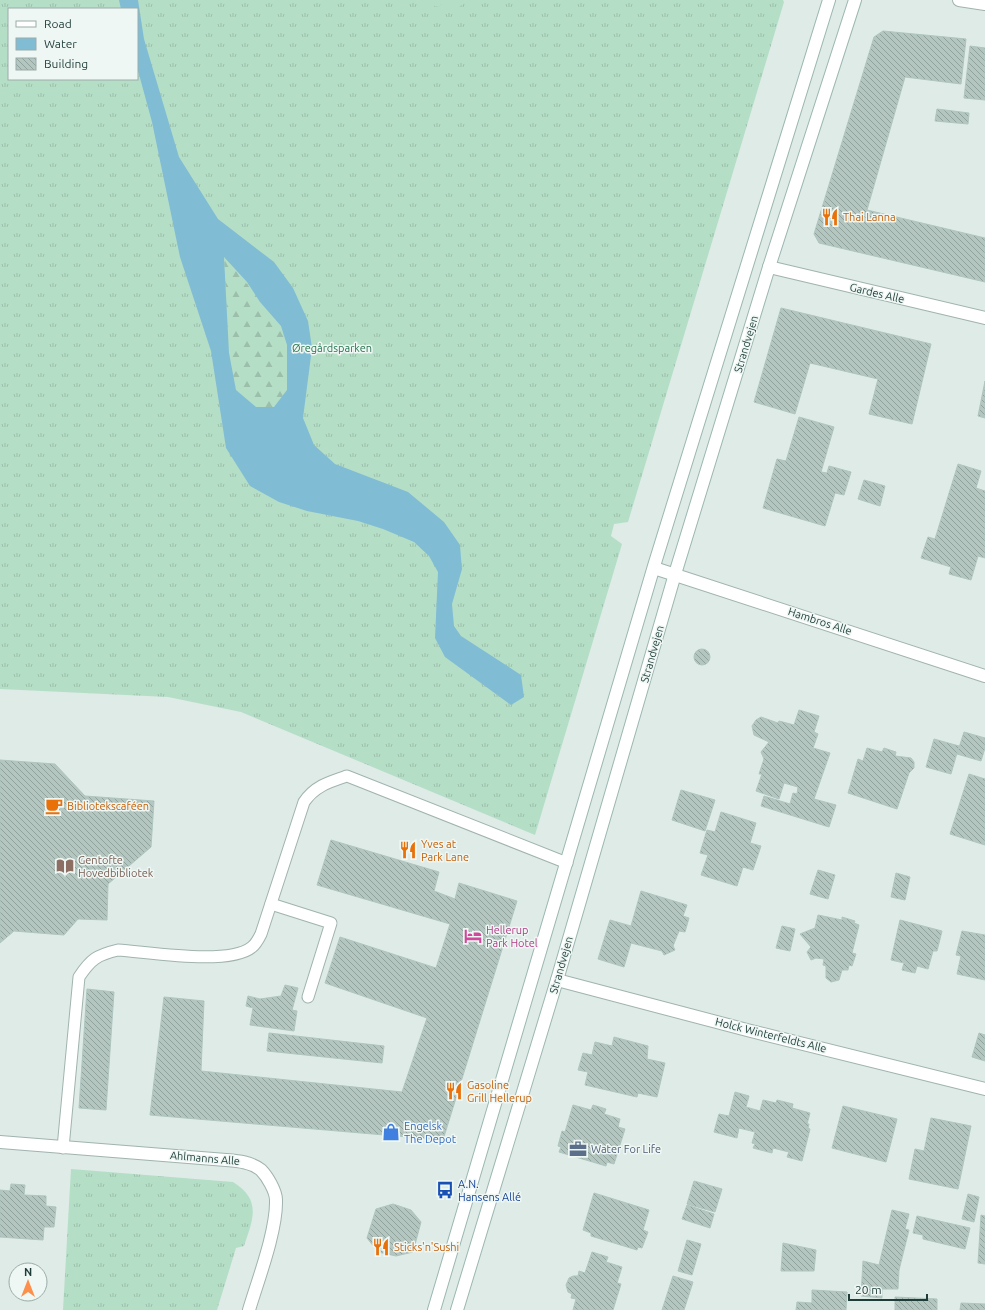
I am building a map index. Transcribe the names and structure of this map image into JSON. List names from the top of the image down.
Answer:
{
  "streets": {
    "main road": [
      "Gardes Alle",
      "Strandvejen",
      "Hambros Alle",
      "Holck Winterfeldts Alle",
      "Ahlmanns Alle"
    ]
  },
  "crossings": [
    ["Gardes Alle", "Strandvejen"],
    ["Strandvejen", "Hambros Alle"],
    ["Strandvejen", "Holck Winterfeldts Alle"]
  ],
  "parks": ["Øregårdsparken"],
  "places": {
    "restaurant": [
      "Thai Lanna",
      "Yves at Park Lane",
      "Gasoline Grill Hellerup",
      "Sticks'n'Sushi"
    ],
    "cafe": ["Bibliotekscaféen"],
    "library": ["Gentofte Hovedbibliotek"],
    "hotel": ["Hellerup Park Hotel"],
    "shop": ["Engelsk The Depot"],
    "office": ["Water For Life"],
    "bus stop": ["A.N. Hansens Allé"]
  },
  "legend": ["Road", "Water", "Building"],
  "scale_bar": "20 m",
  "north": "top"
}
